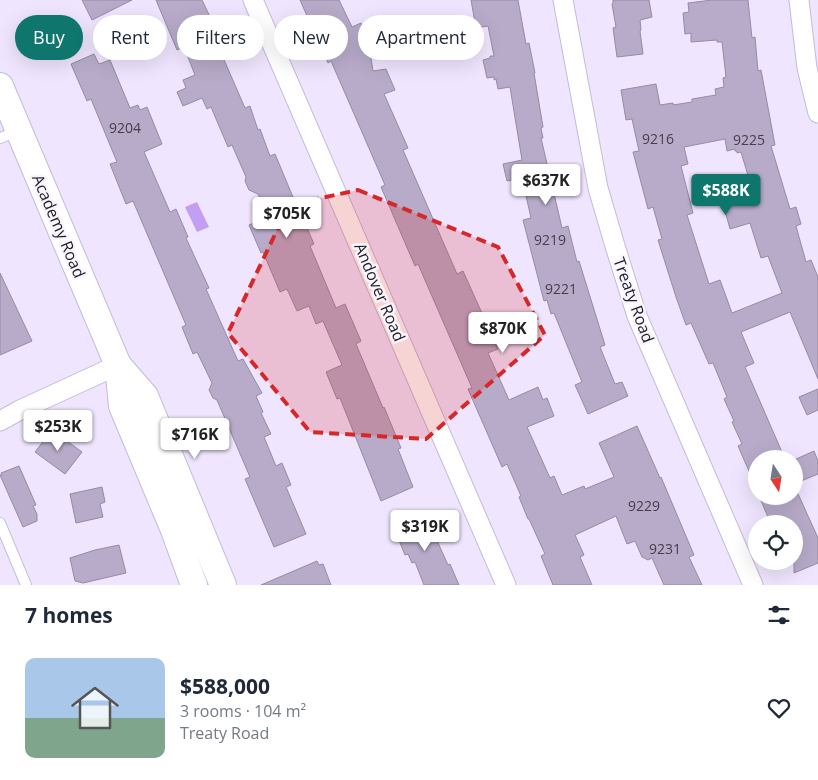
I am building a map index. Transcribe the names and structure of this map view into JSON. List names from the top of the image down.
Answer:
{
  "streets": {
    "main road": ["Academy Road"],
    "street": ["Andover Road", "Treaty Road"]
  },
  "house_numbers": [
    "9204",
    "9216",
    "9225",
    "9219",
    "9221",
    "9229",
    "9231"
  ],
  "north": "bottom",
  "page": {
    "chip": [
      "Buy",
      "Rent",
      "Filters",
      "New",
      "Apartment"
    ],
    "price": [
      "$637K",
      "$588K",
      "$705K",
      "$870K",
      "$253K",
      "$716K",
      "$319K"
    ],
    "heading": "7 homes",
    "list": [
      {
        "name": "$588,000",
        "note": "3 rooms · 104 m² · Treaty Road"
      }
    ]
  }
}
